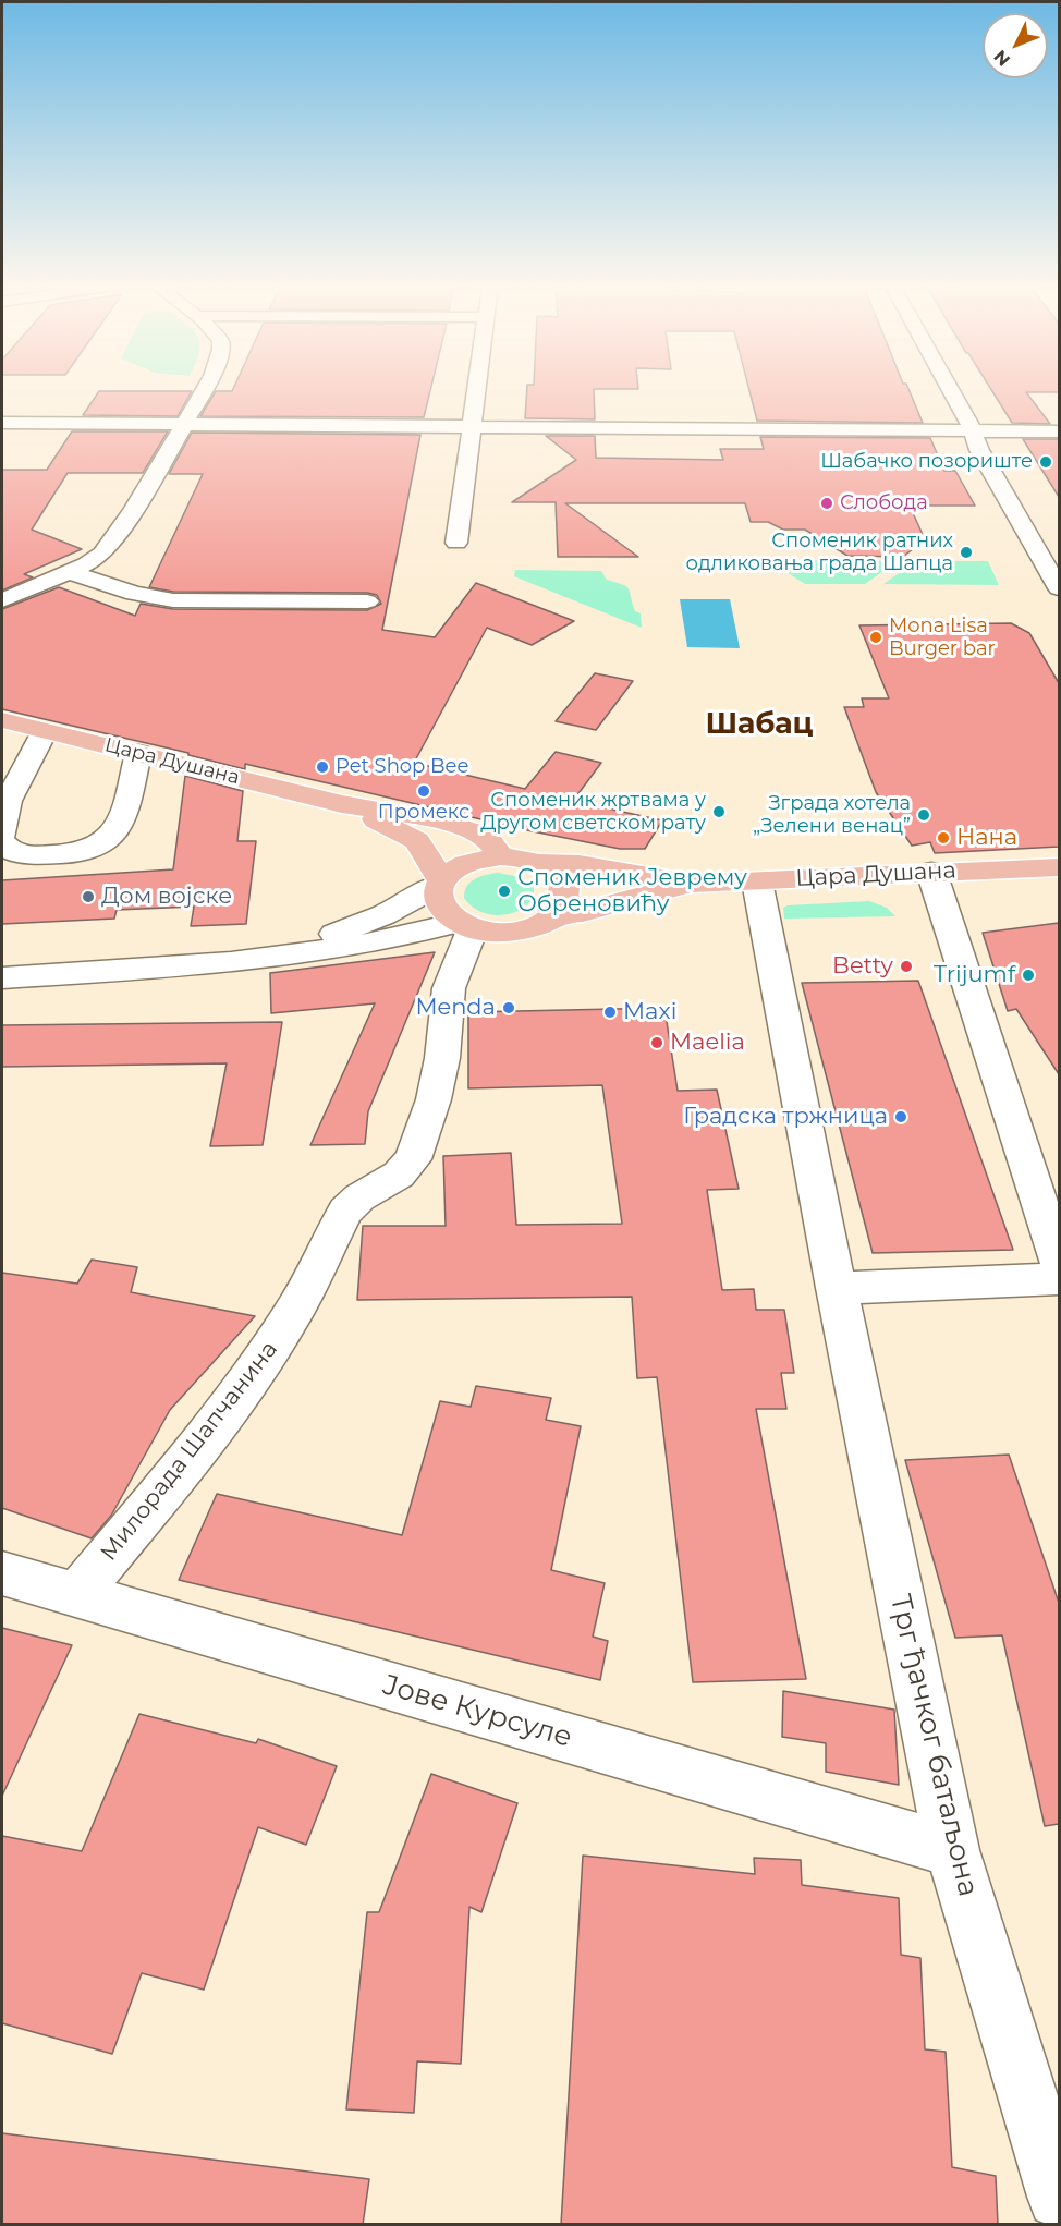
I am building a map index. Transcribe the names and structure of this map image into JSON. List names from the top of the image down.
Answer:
{
  "streets": {
    "main road": ["Цара Душана"],
    "street": ["Милорада Шапчанина", "Јове Курсуле", "Трг ђачког батаљона"]
  },
  "crossings": [
    ["Цара Душана", "Милорада Шапчанина"],
    ["Цара Душана", "Трг ђачког батаљона"],
    ["Милорада Шапчанина", "Јове Курсуле"],
    ["Јове Курсуле", "Трг ђачког батаљона"]
  ],
  "districts": ["Шабац"],
  "places": [
    "Шабачко позориште",
    "Слобода",
    "Споменик ратних одликовања града Шапца",
    "Mona Lisa Burger bar",
    "Pet Shop Bee",
    "Промекс",
    "Споменик жртвама у Другом светском рату",
    "Зграда хотела „Зелени венац”",
    "Нана",
    "Споменик Јеврему Обреновићу",
    "Дом војске",
    "Betty",
    "Trijumf",
    "Menda",
    "Maxi",
    "Maelia",
    "Градска тржница"
  ],
  "north": "bottom left"
}
